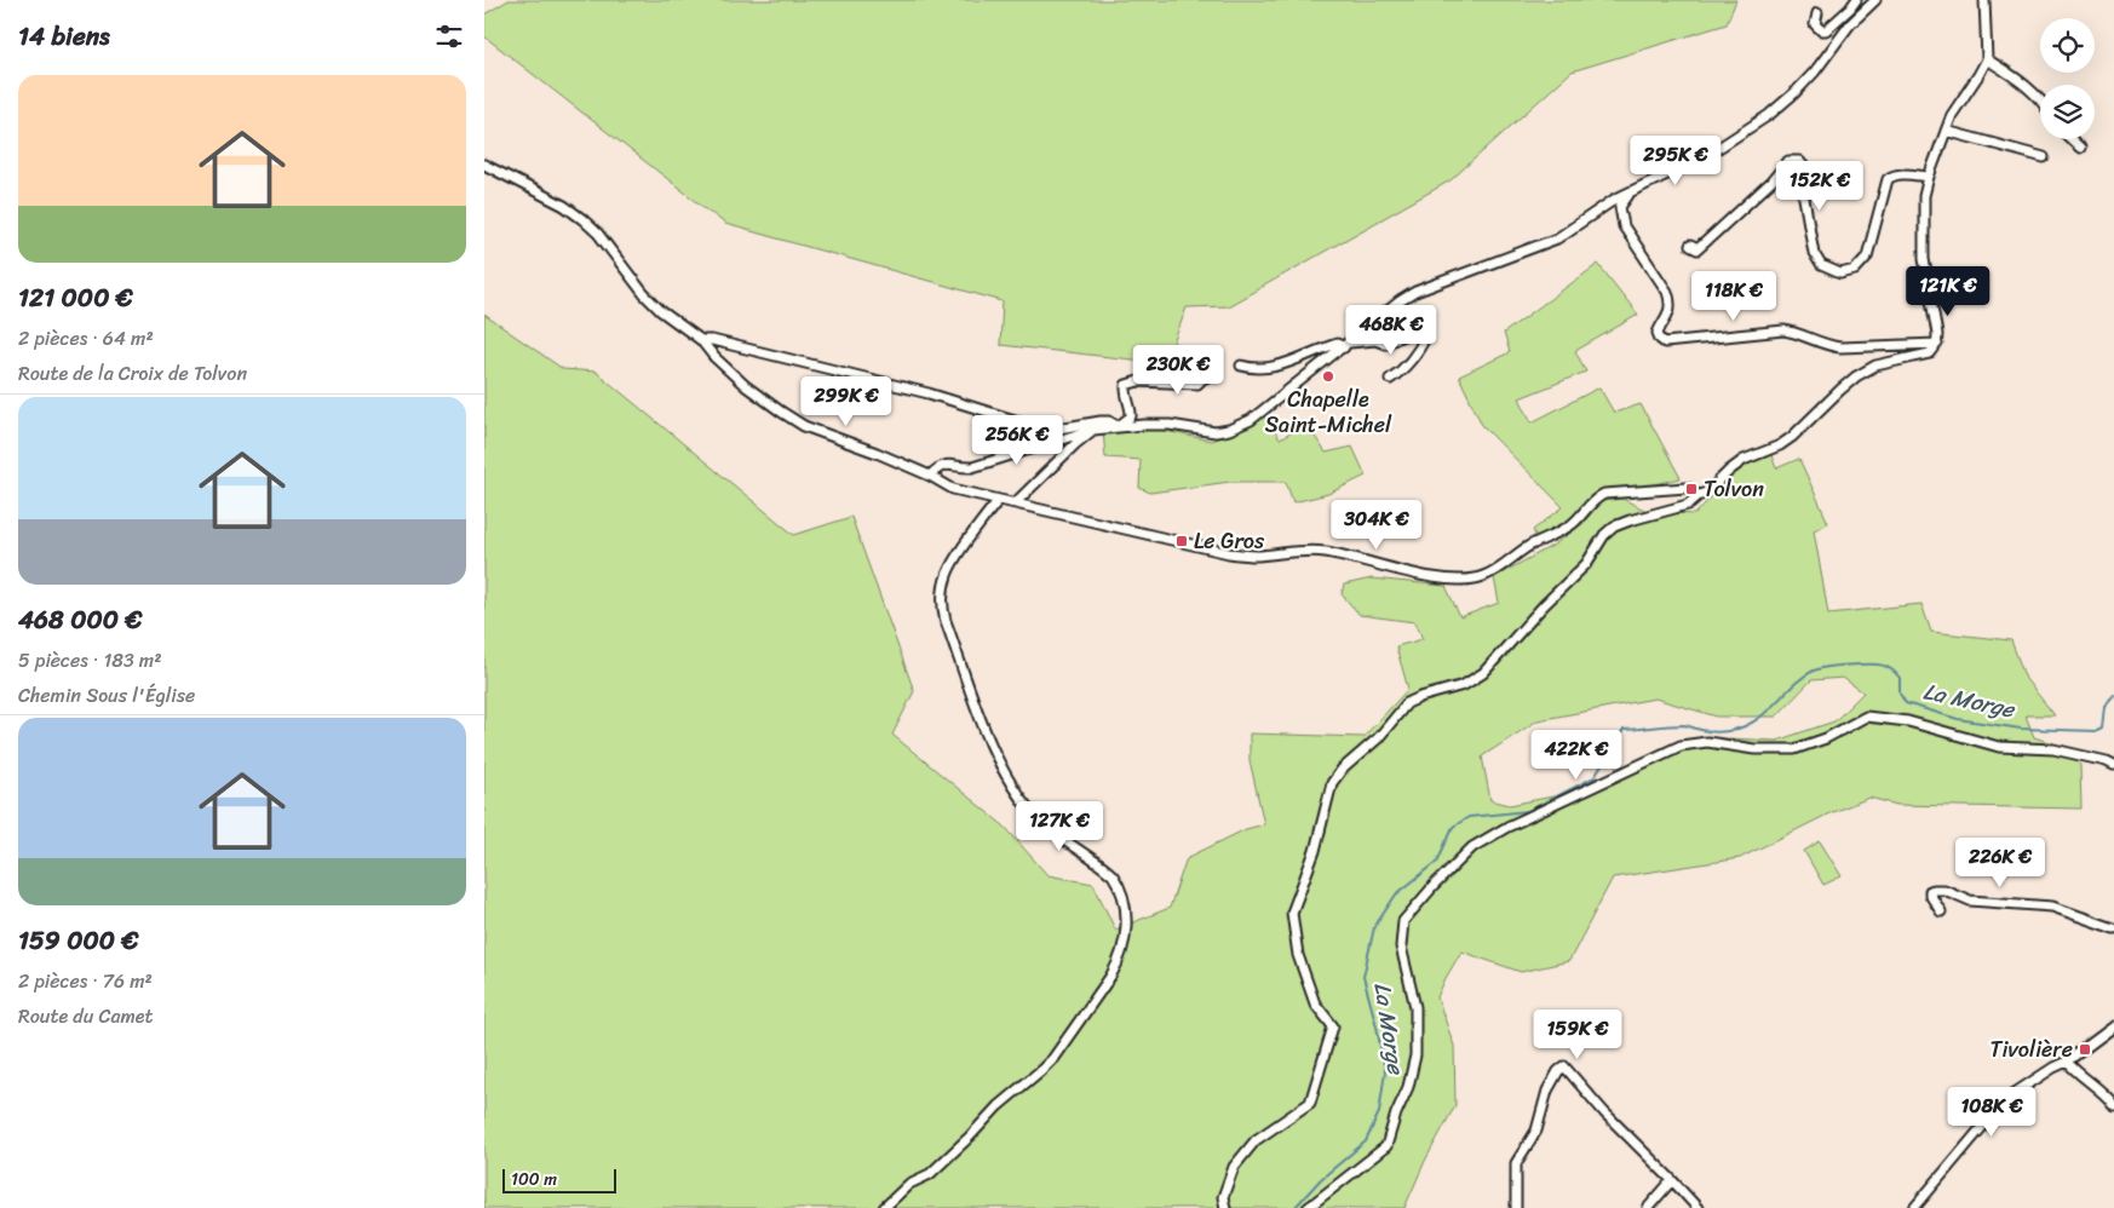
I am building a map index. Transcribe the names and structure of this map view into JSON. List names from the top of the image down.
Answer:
{
  "water": ["La Morge"],
  "places": {
    "other": ["Chapelle Saint-Michel"],
    "transit": ["Tolvon", "Le Gros", "Tivolière"]
  },
  "scale_bar": "100 m",
  "page": {
    "heading": "14 biens",
    "list": [
      {
        "name": "121 000 €",
        "note": "2 pièces · 64 m² · Route de la Croix de Tolvon"
      },
      {
        "name": "468 000 €",
        "note": "5 pièces · 183 m² · Chemin Sous l'Église"
      },
      {
        "name": "159 000 €",
        "note": "2 pièces · 76 m² · Route du Camet"
      }
    ],
    "price": [
      "295K €",
      "152K €",
      "121K €",
      "118K €",
      "468K €",
      "230K €",
      "299K €",
      "256K €",
      "304K €",
      "422K €",
      "127K €",
      "226K €",
      "159K €",
      "108K €"
    ],
    "scale": "100 m"
  }
}
